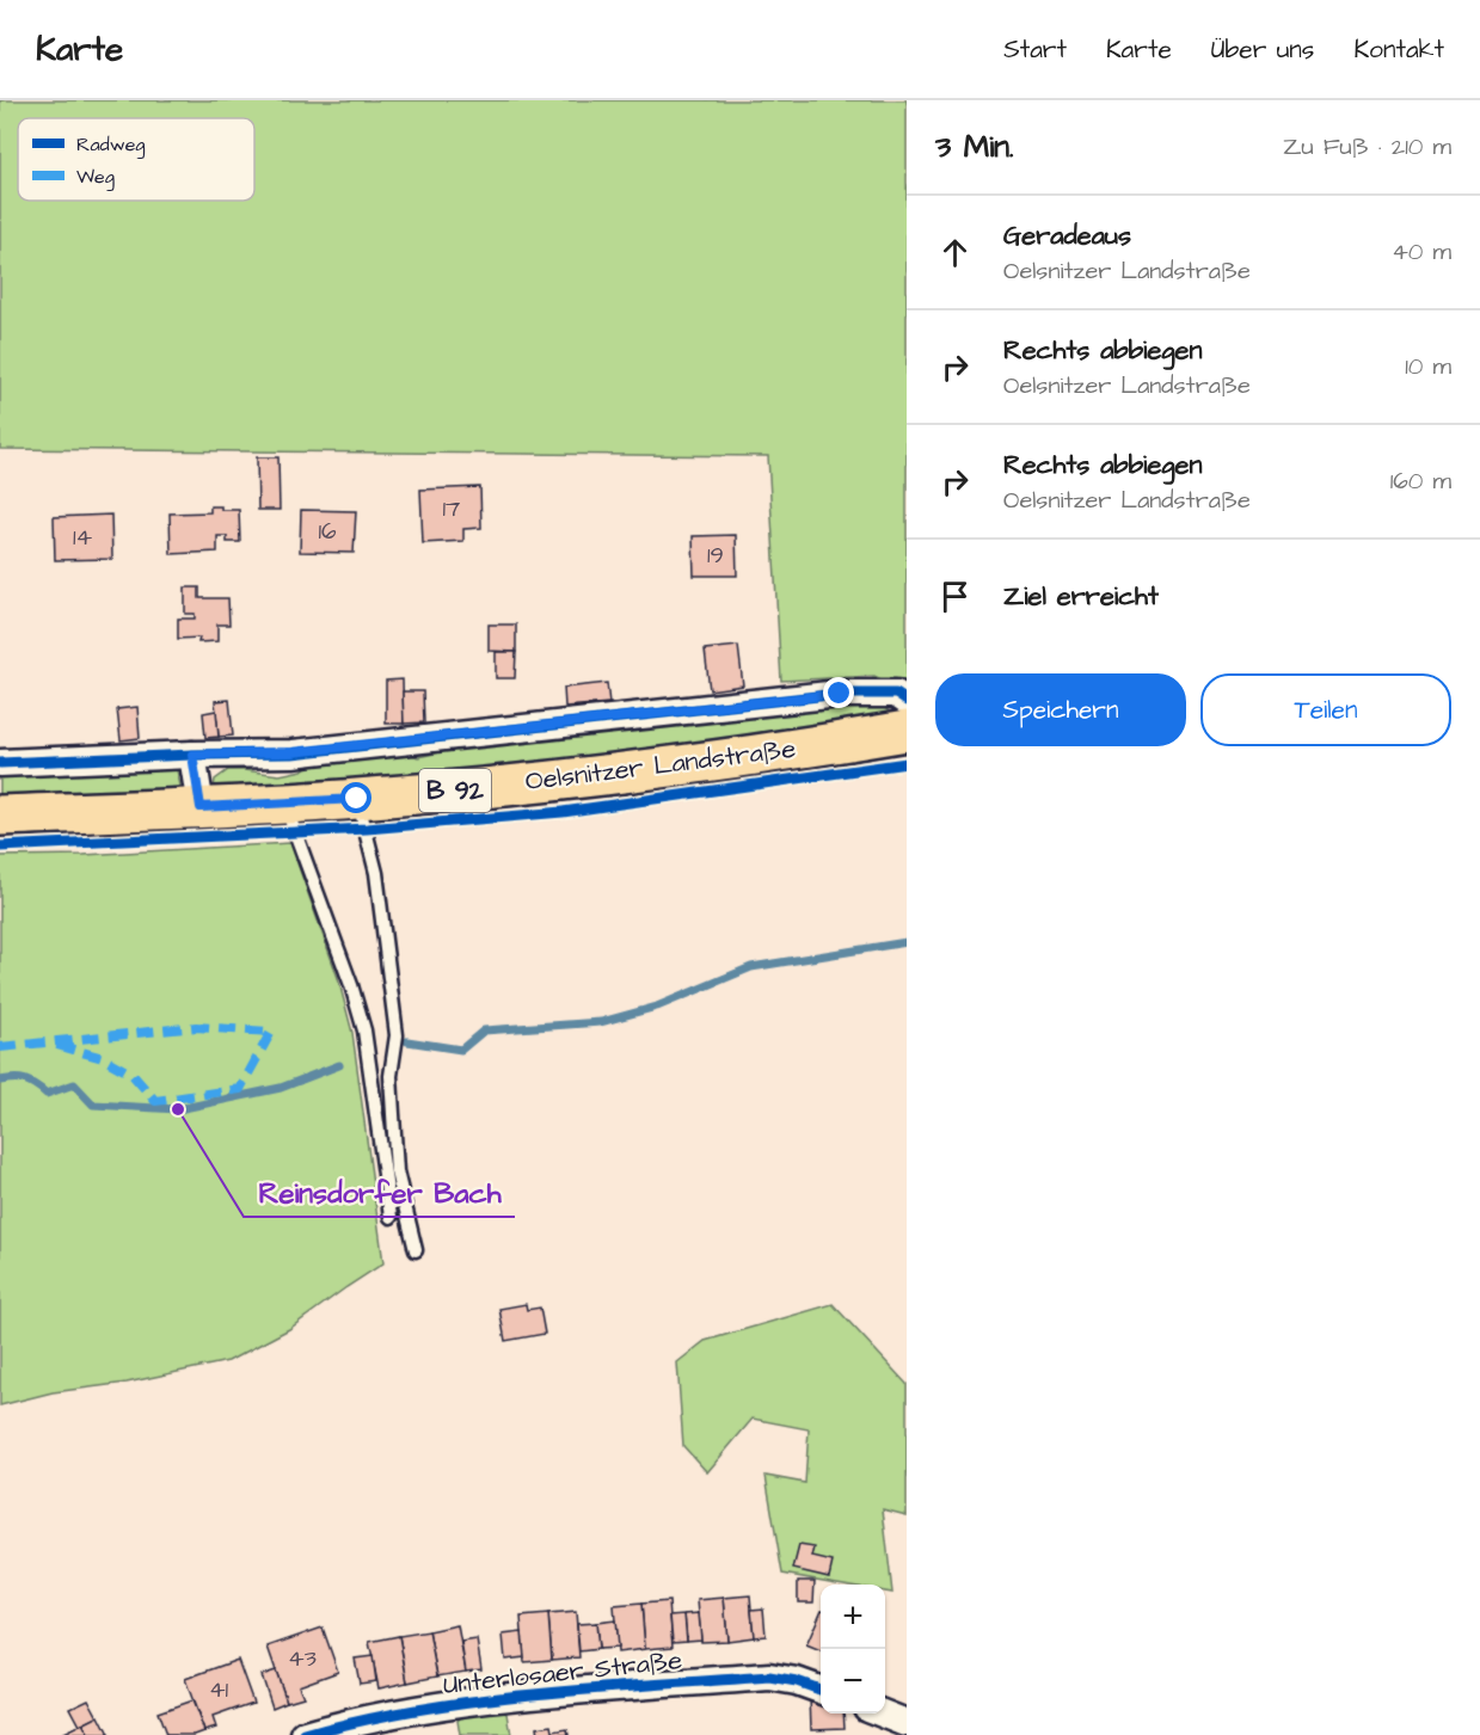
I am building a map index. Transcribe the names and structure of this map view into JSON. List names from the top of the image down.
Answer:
{
  "streets": {
    "main road": ["Oelsnitzer Landstraße", "B 92"],
    "street": ["Unterlosaer Straße"]
  },
  "places": ["Reinsdorfer Bach"],
  "house_numbers": [
    "17",
    "16",
    "14",
    "19",
    "43",
    "41"
  ],
  "legend": ["Radweg", "Weg"],
  "page": {
    "header": "Karte",
    "nav": [
      "Start",
      "Karte",
      "Über uns",
      "Kontakt"
    ],
    "heading": ["3 Min.", "Zu Fuß · 210 m"],
    "list": [
      ["Geradeaus", "Oelsnitzer Landstraße", "40 m"],
      ["Rechts abbiegen", "Oelsnitzer Landstraße", "10 m"],
      ["Rechts abbiegen", "Oelsnitzer Landstraße", "160 m"],
      "Ziel erreicht"
    ],
    "buttons": ["Speichern", "Teilen"],
    "map_buttons": ["+", "−"]
  }
}
